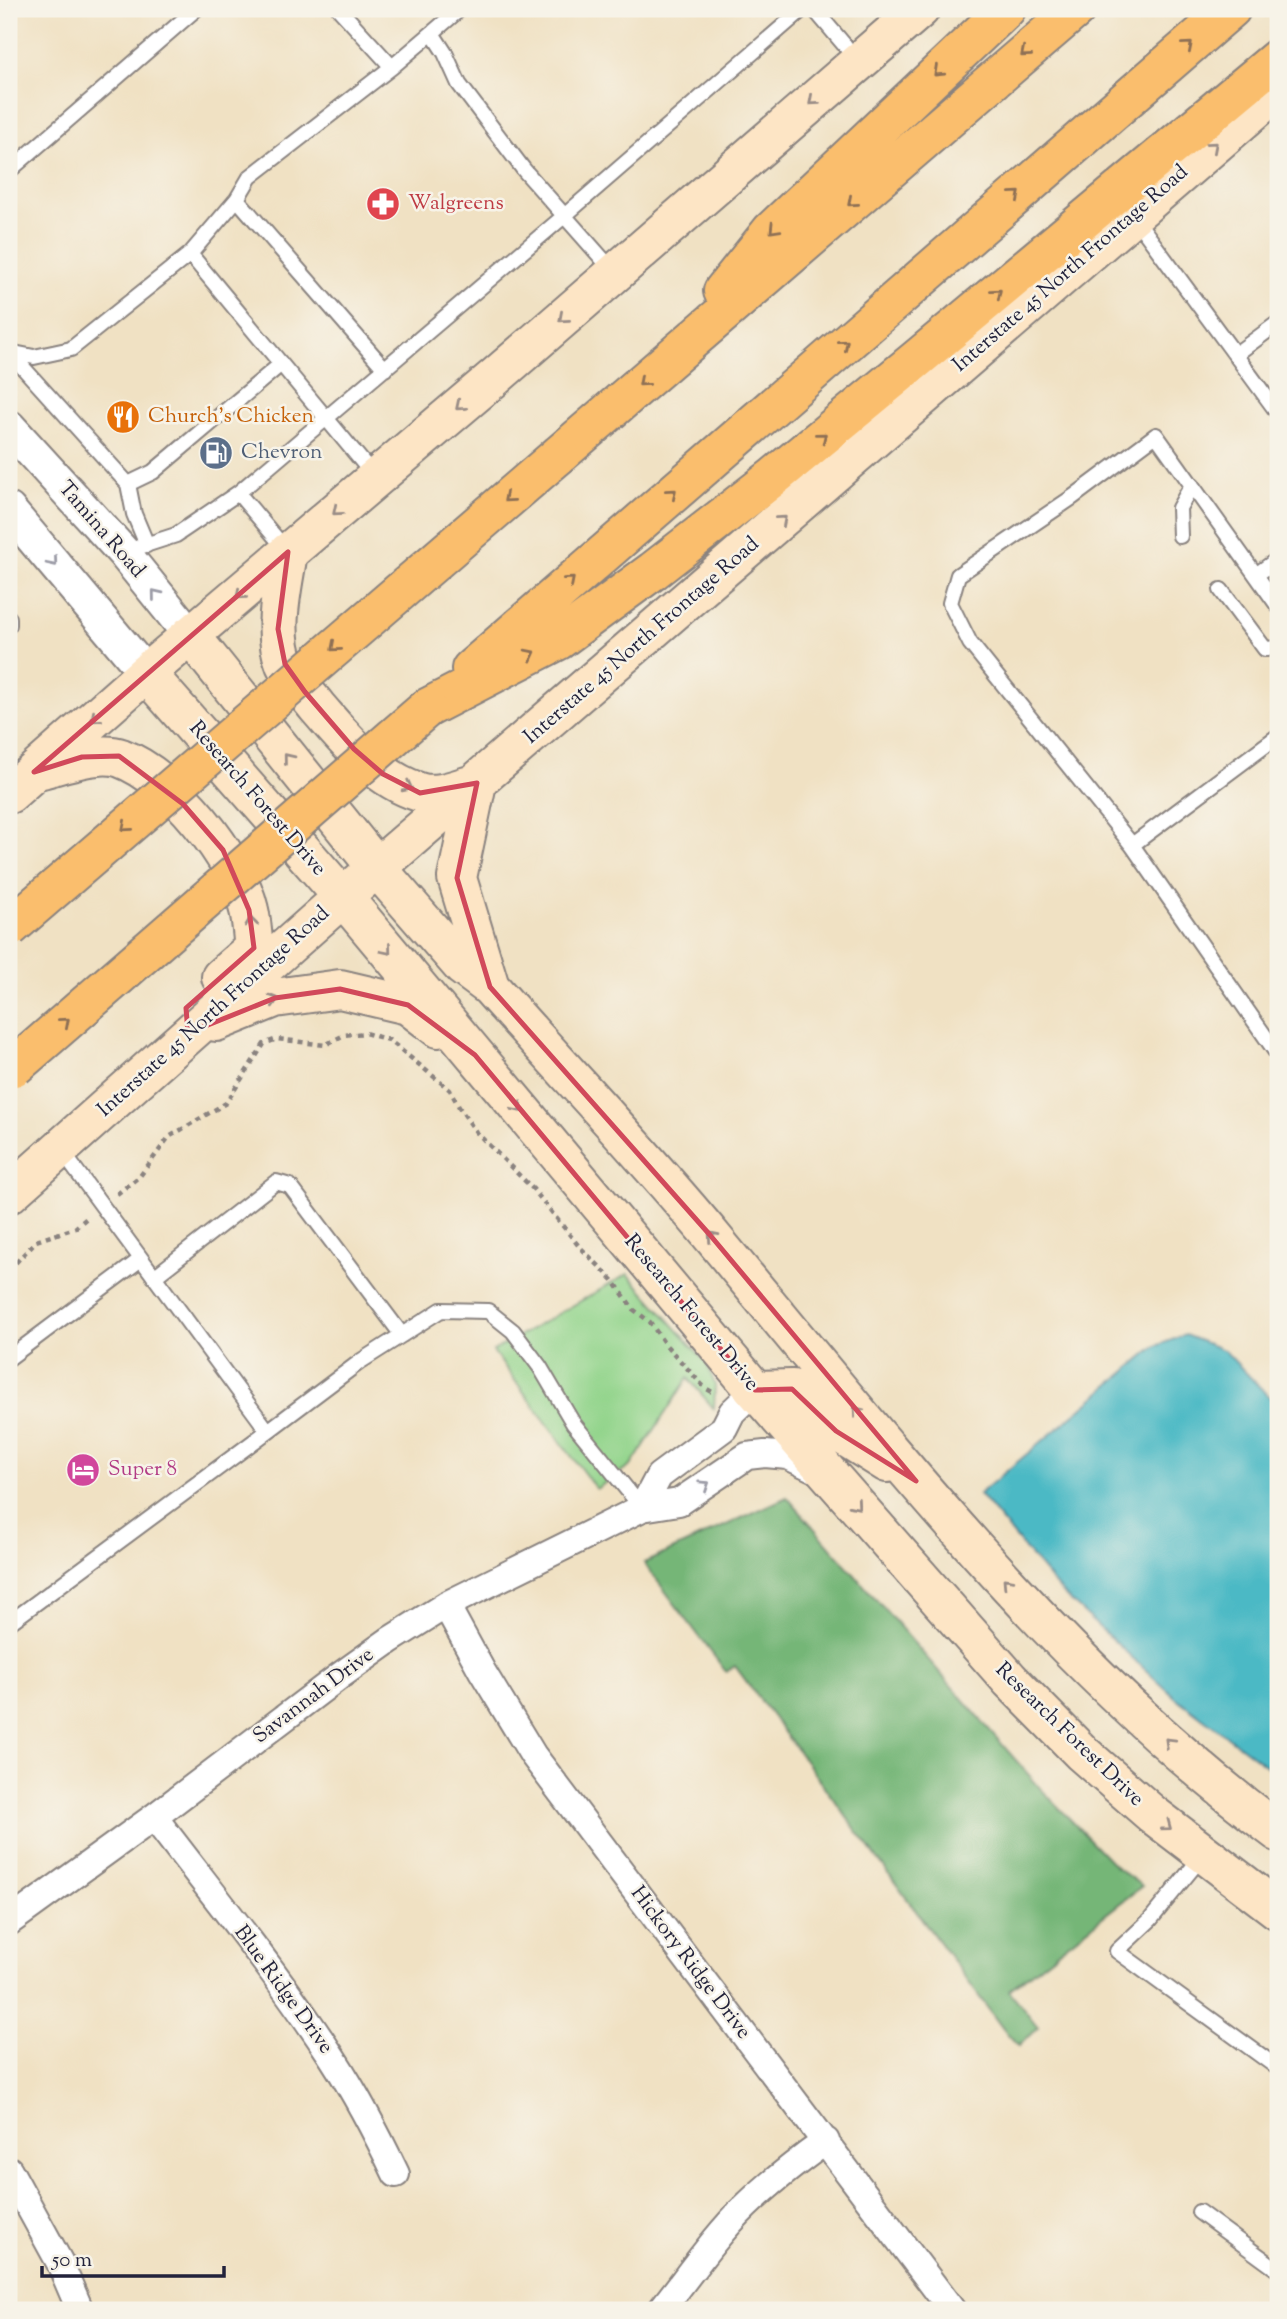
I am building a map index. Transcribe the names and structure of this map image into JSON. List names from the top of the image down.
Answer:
{
  "streets": {
    "main road": ["Interstate 45 North Frontage Road", "Research Forest Drive"],
    "street": [
      "Tamina Road",
      "Savannah Drive",
      "Hickory Ridge Drive",
      "Blue Ridge Drive"
    ]
  },
  "crossings": [
    ["Interstate 45 North Frontage Road", "Research Forest Drive"],
    ["Research Forest Drive", "Savannah Drive"],
    ["Savannah Drive", "Hickory Ridge Drive"],
    ["Savannah Drive", "Blue Ridge Drive"]
  ],
  "places": {
    "pharmacy": ["Walgreens"],
    "restaurant": ["Church's Chicken"],
    "fuel station": ["Chevron"],
    "hotel": ["Super 8"]
  },
  "scale_bar": "50 m"
}
